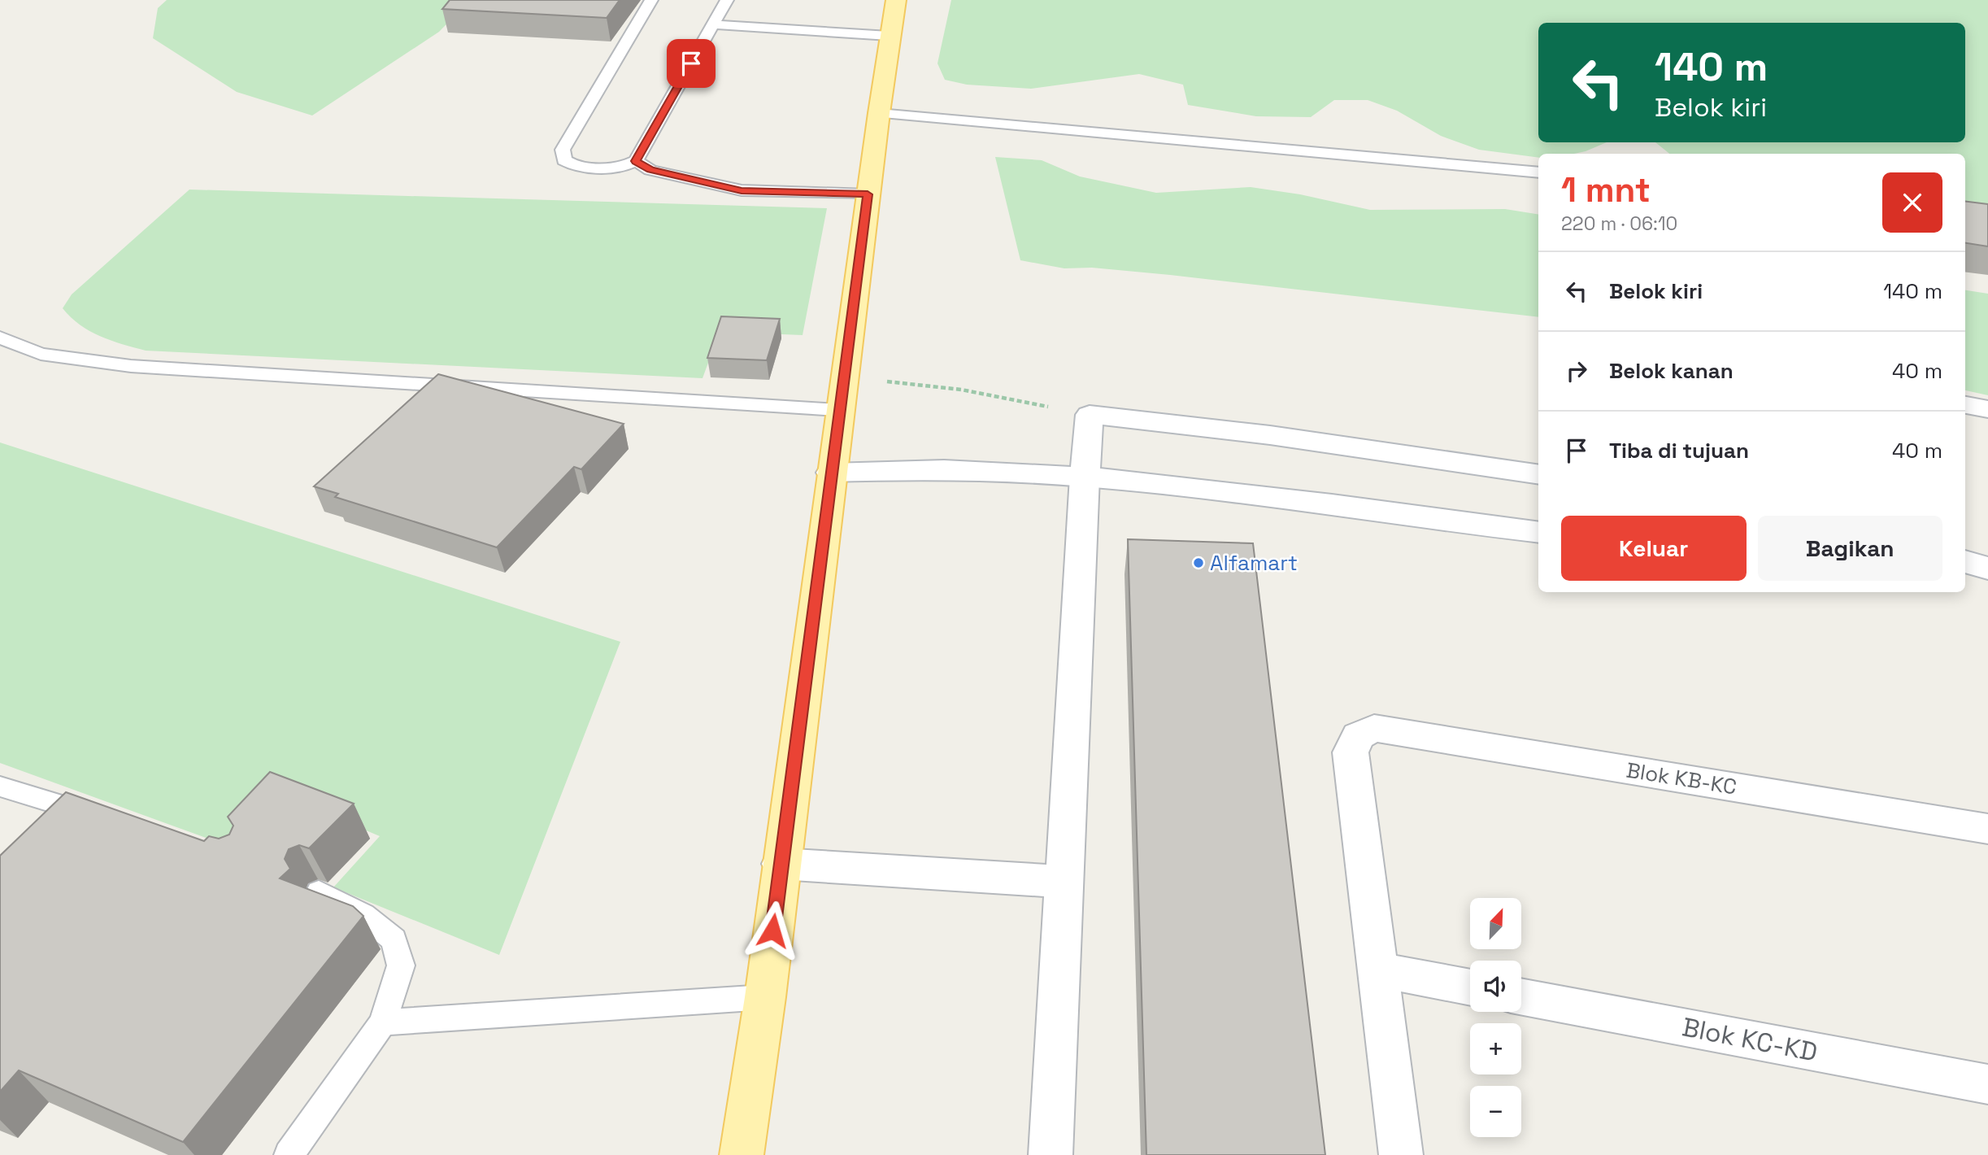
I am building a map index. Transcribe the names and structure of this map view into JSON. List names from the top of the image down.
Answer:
{
  "streets": {
    "street": ["Blok KB-KC", "Blok KC-KD"]
  },
  "places": ["Alfamart"],
  "north": "top right",
  "page": {
    "turn": ["140 m", "Belok kiri"],
    "heading": ["1 mnt", "220 m · 06:10"],
    "list": [
      {
        "name": "Belok kiri",
        "value": "140 m"
      },
      {
        "name": "Belok kanan",
        "value": "40 m"
      },
      {
        "name": "Tiba di tujuan",
        "value": "40 m"
      }
    ],
    "buttons": ["Keluar", "Bagikan"],
    "map_buttons": ["+", "−"]
  }
}
